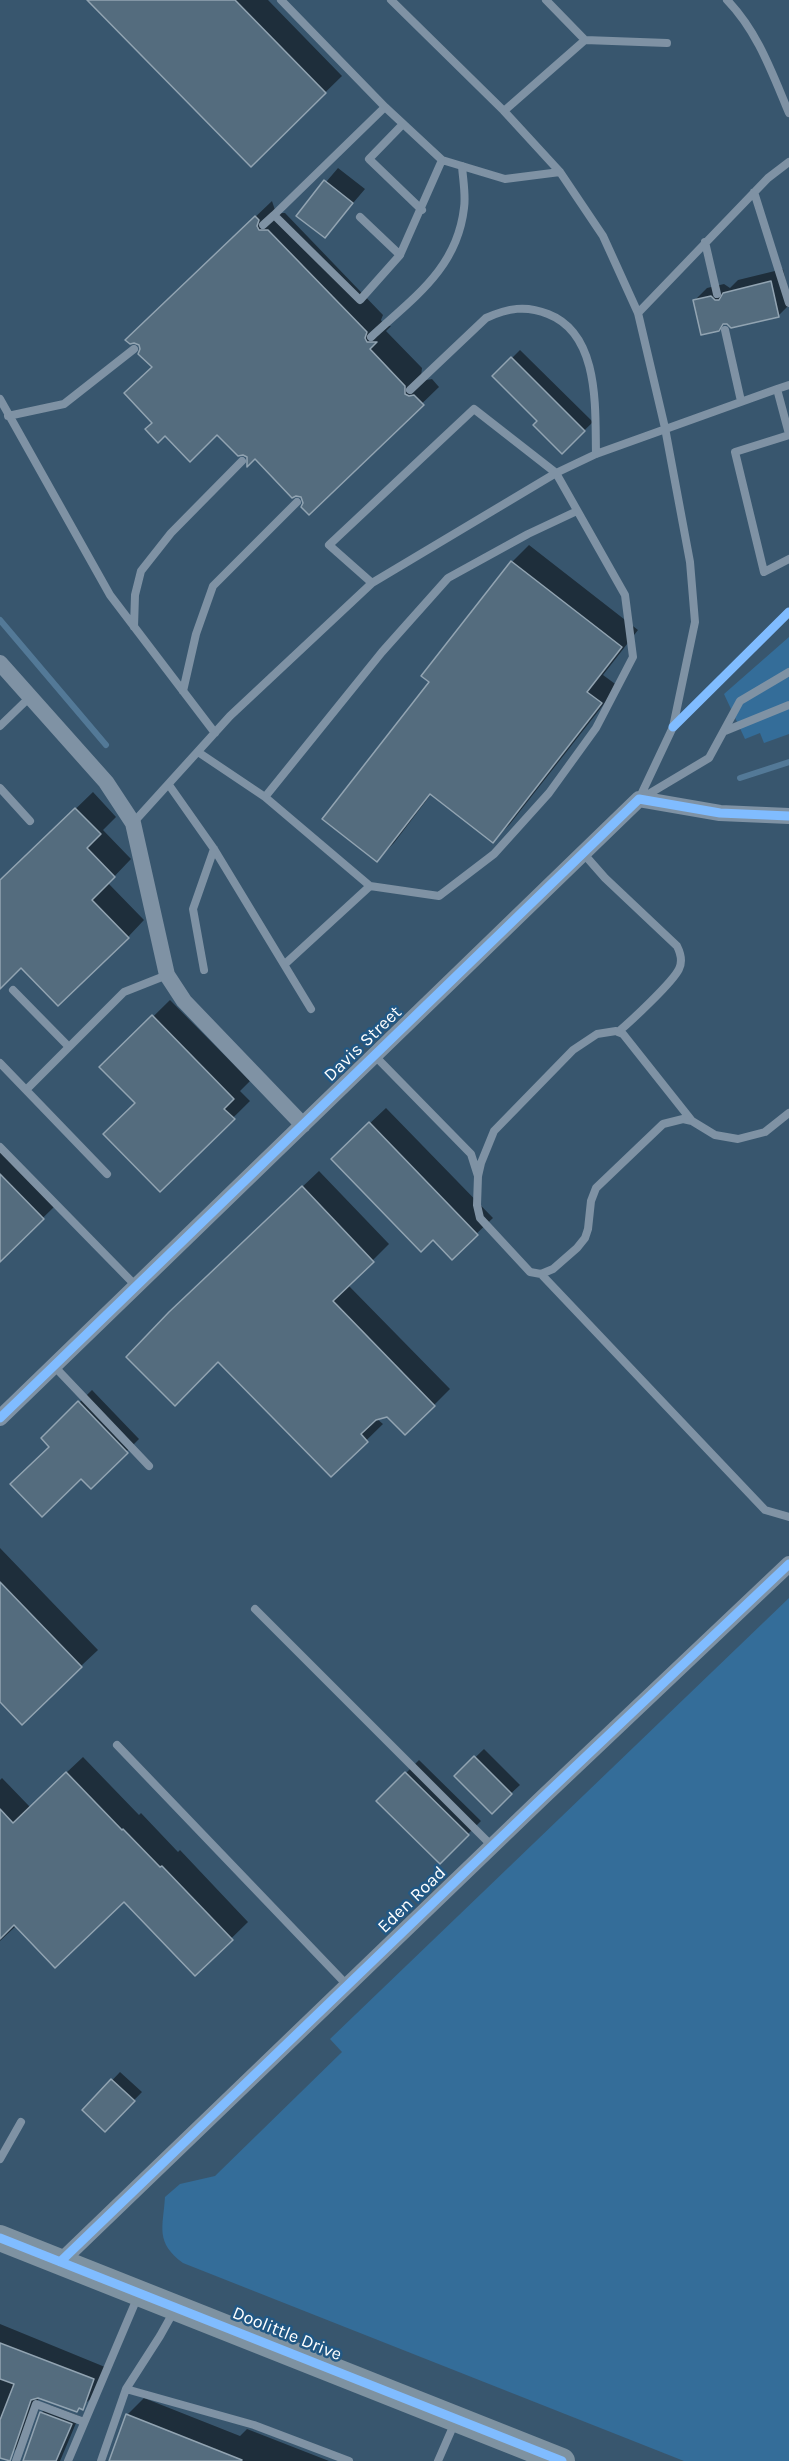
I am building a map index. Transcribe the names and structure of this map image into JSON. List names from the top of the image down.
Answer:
{
  "streets": {
    "main road": ["Doolittle Drive"],
    "street": ["Davis Street", "Eden Road"]
  },
  "crossings": [
    ["Eden Road", "Doolittle Drive"]
  ]
}
